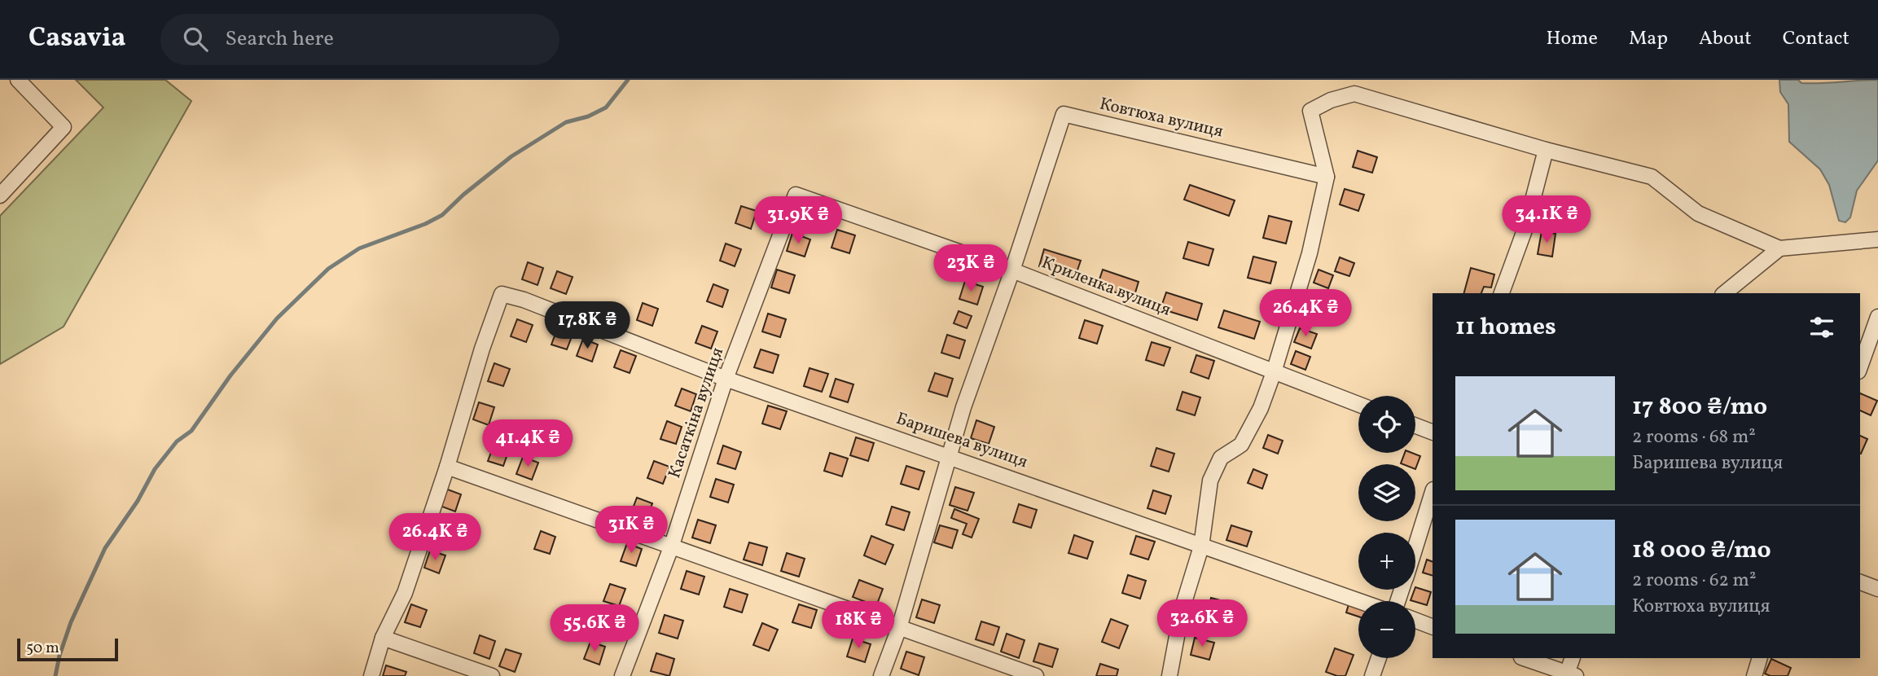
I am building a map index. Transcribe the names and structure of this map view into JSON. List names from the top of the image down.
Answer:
{
  "streets": {
    "street": [
      "Ковтюха вулиця",
      "Криленка вулиця",
      "Касаткіна вулиця",
      "Баришева вулиця"
    ]
  },
  "crossings": [
    ["Ковтюха вулиця", "Криленка вулиця"],
    ["Ковтюха вулиця", "Баришева вулиця"],
    ["Криленка вулиця", "Касаткіна вулиця"],
    ["Касаткіна вулиця", "Баришева вулиця"]
  ],
  "scale_bar": "50 m",
  "page": {
    "header": "Casavia",
    "search": "Search here",
    "nav": [
      "Home",
      "Map",
      "About",
      "Contact"
    ],
    "price": [
      "34.1K ₴",
      "31.9K ₴",
      "23K ₴",
      "26.4K ₴",
      "17.8K ₴",
      "41.4K ₴",
      "31K ₴",
      "26.4K ₴",
      "32.6K ₴",
      "18K ₴",
      "55.6K ₴"
    ],
    "heading": "11 homes",
    "list": [
      {
        "name": "17 800 ₴/mo",
        "note": "2 rooms · 68 m² · Баришева вулиця"
      },
      {
        "name": "18 000 ₴/mo",
        "note": "2 rooms · 62 m² · Ковтюха вулиця"
      }
    ],
    "map_buttons": ["+", "−"],
    "scale": "50 m"
  }
}
